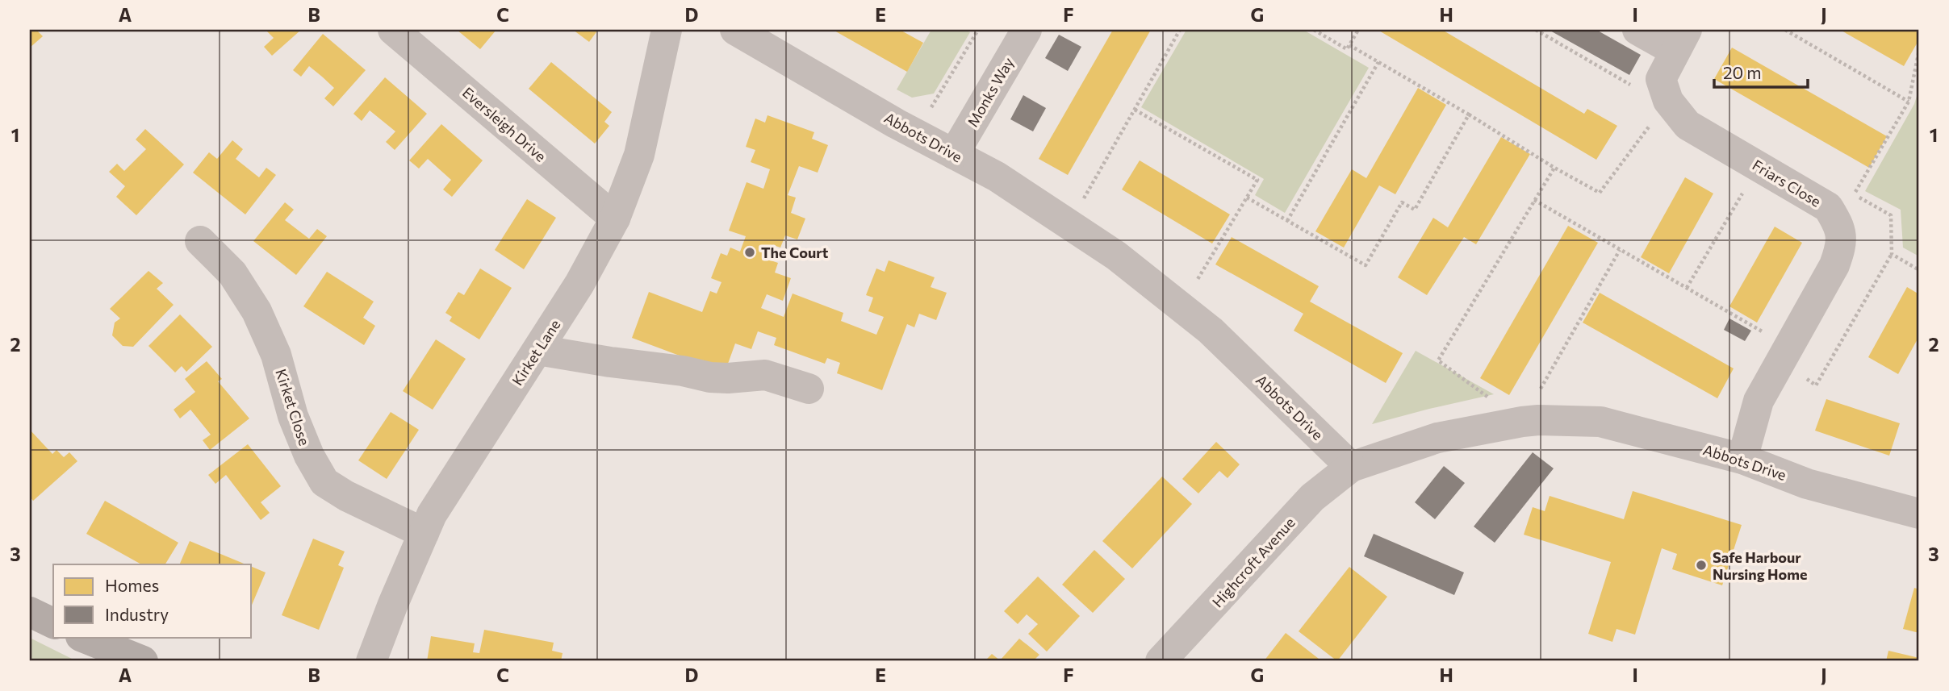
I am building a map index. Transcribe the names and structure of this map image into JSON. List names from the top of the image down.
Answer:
{
  "streets": {
    "street": [
      "Monks Way",
      "Eversleigh Drive",
      "Abbots Drive",
      "Friars Close",
      "Kirket Lane",
      "Kirket Close",
      "Highcroft Avenue"
    ]
  },
  "crossings": [
    ["Monks Way", "Abbots Drive"],
    ["Eversleigh Drive", "Kirket Lane"],
    ["Abbots Drive", "Friars Close"],
    ["Abbots Drive", "Highcroft Avenue"],
    ["Kirket Lane", "Kirket Close"]
  ],
  "places": ["The Court", "Safe Harbour Nursing Home"],
  "legend": ["Homes", "Industry"],
  "scale_bar": "20 m",
  "grid": {
    "columns": [
      "A",
      "B",
      "C",
      "D",
      "E",
      "F",
      "G",
      "H",
      "I",
      "J"
    ],
    "rows": ["1", "2", "3"]
  }
}
